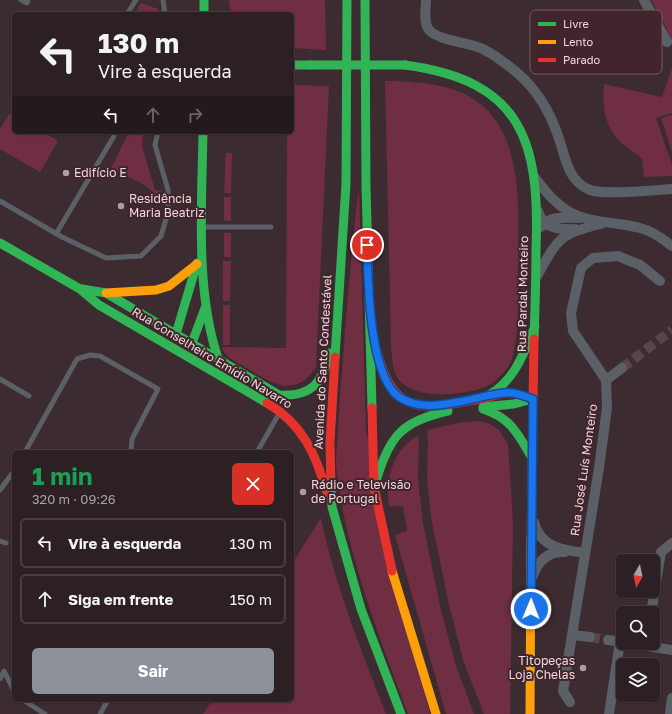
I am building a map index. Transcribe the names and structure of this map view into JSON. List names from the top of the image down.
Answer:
{
  "streets": {
    "main road": ["Rua Pardal Monteiro", "Rua Conselheiro Emídio Navarro", "Avenida do Santo Condestável"],
    "street": ["Rua José Luís Monteiro"]
  },
  "crossings": [
    ["Rua Conselheiro Emídio Navarro", "Avenida do Santo Condestável"]
  ],
  "places": [
    "Edifício E",
    "Residência Maria Beatriz",
    "Rádio e Televisão de Portugal",
    "Titopeças Loja Chelas"
  ],
  "legend": ["Livre", "Lento", "Parado"],
  "north": "bottom",
  "page": {
    "turn": ["130 m", "Vire à esquerda"],
    "heading": ["1 min", "320 m · 09:26"],
    "list": [
      {
        "name": "Vire à esquerda",
        "value": "130 m"
      },
      {
        "name": "Siga em frente",
        "value": "150 m"
      }
    ],
    "buttons": "Sair"
  }
}
